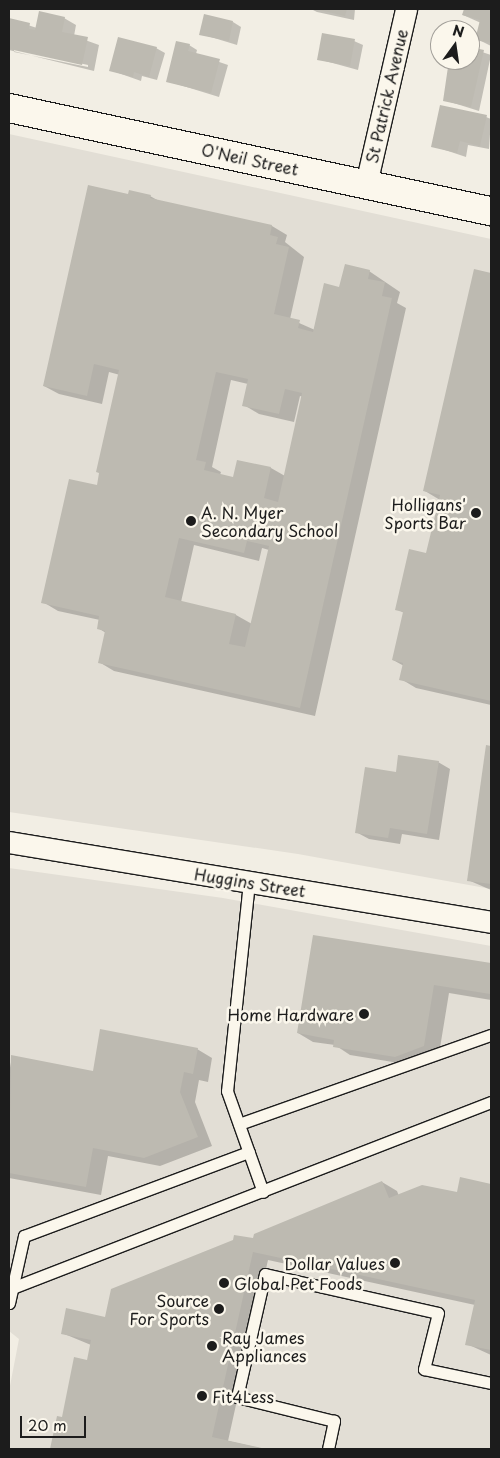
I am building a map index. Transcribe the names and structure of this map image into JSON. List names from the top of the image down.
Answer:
{
  "streets": {
    "street": ["St Patrick Avenue", "O'Neil Street", "Huggins Street"]
  },
  "crossings": [
    ["St Patrick Avenue", "O'Neil Street"]
  ],
  "places": [
    "Holligans' Sports Bar",
    "A. N. Myer Secondary School",
    "Home Hardware",
    "Dollar Values",
    "Global Pet Foods",
    "Source For Sports",
    "Ray James Appliances",
    "Fit4Less"
  ],
  "scale_bar": "20 m",
  "north": "top"
}
